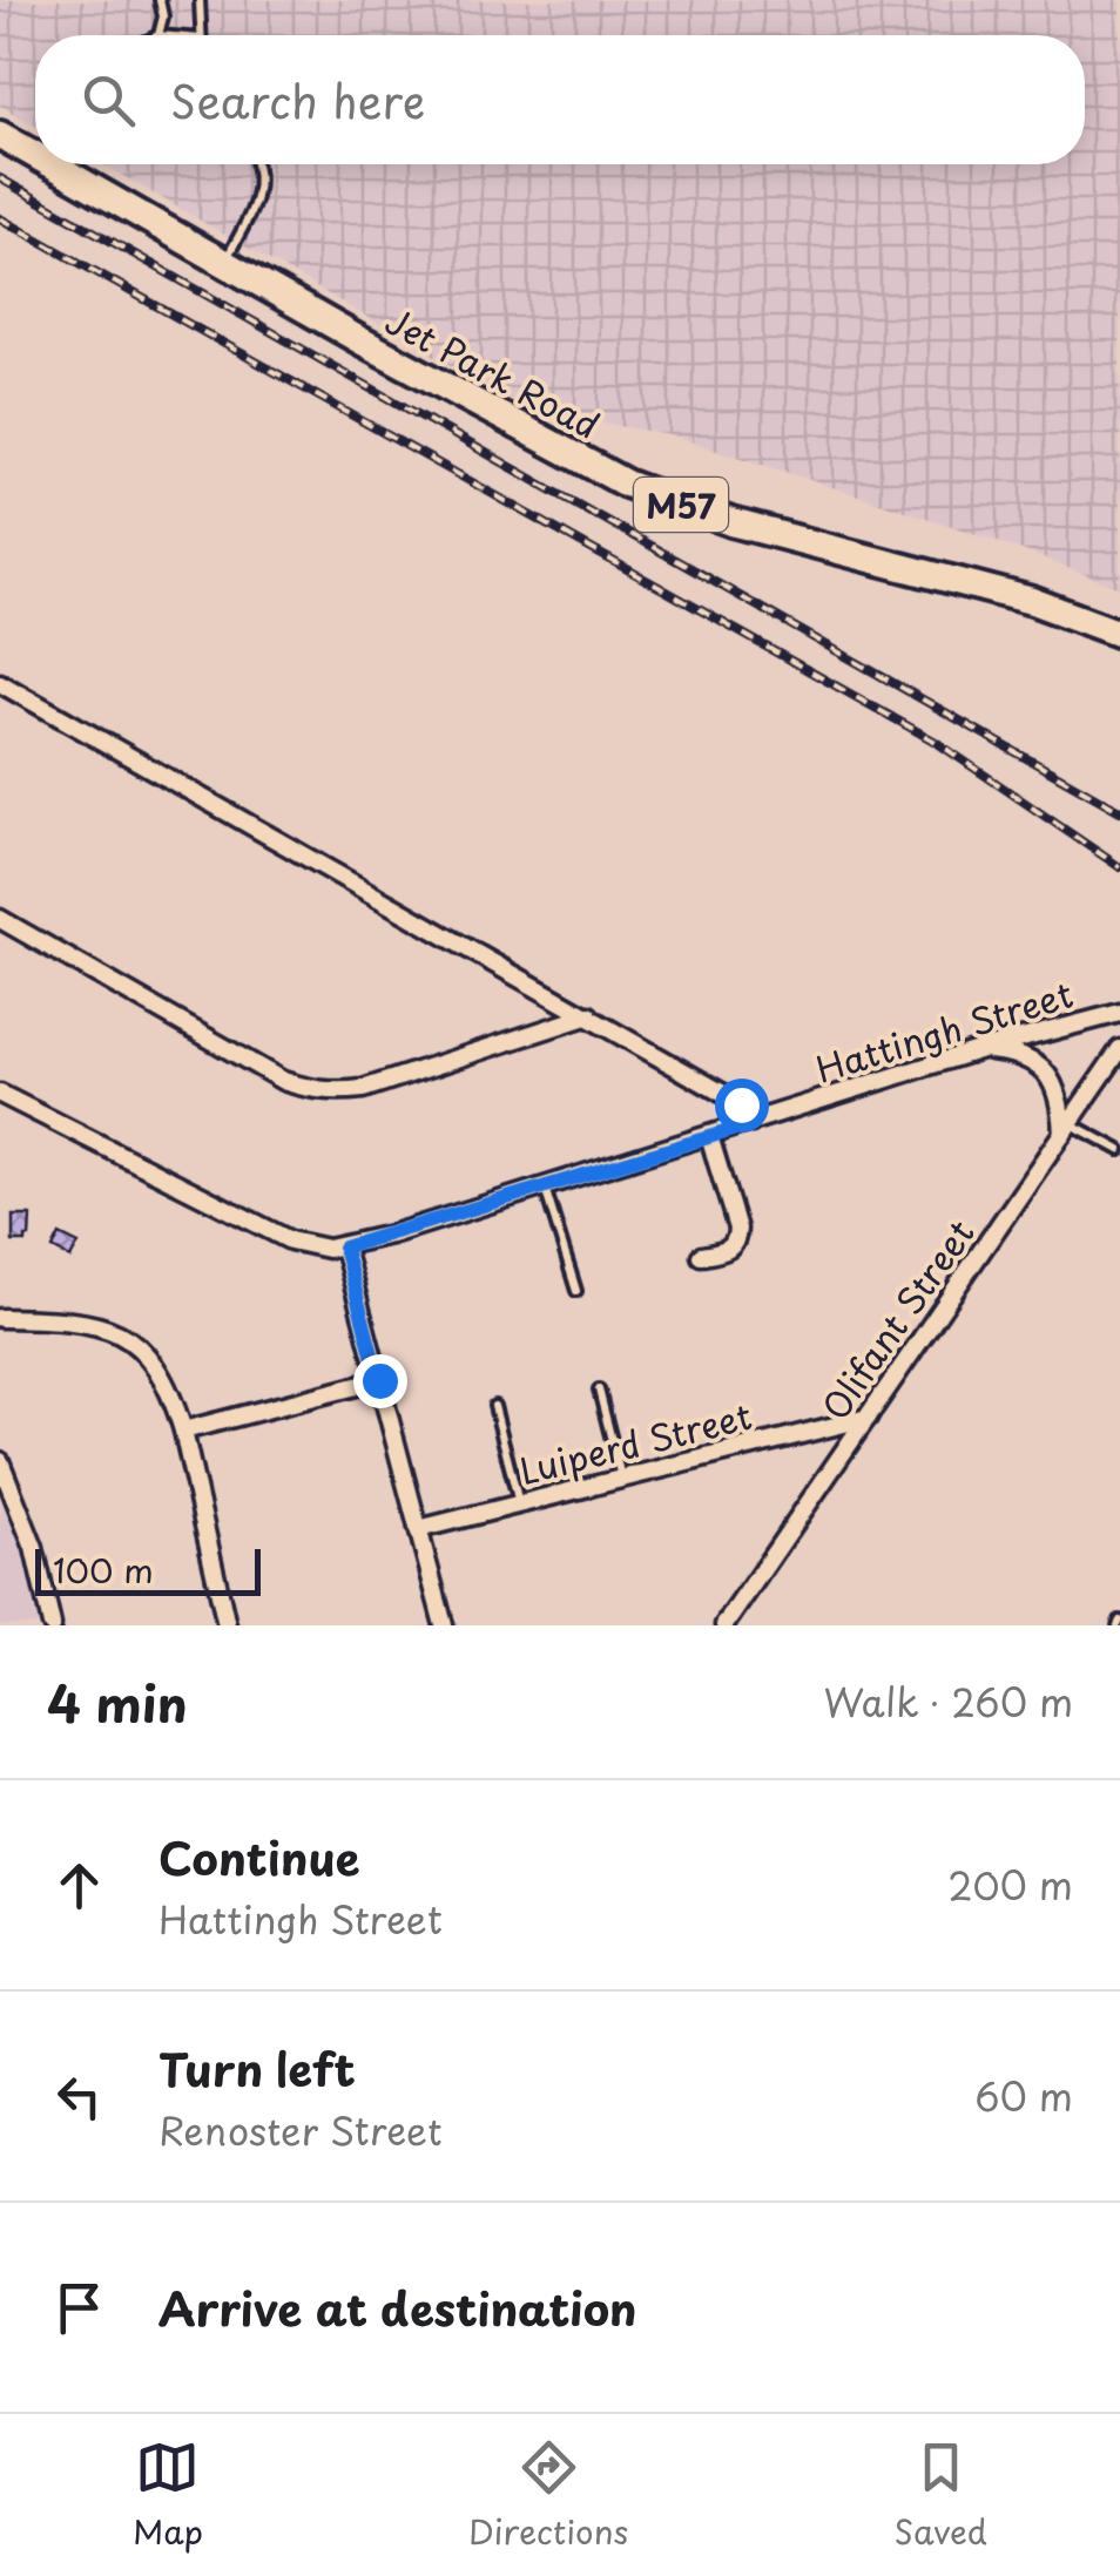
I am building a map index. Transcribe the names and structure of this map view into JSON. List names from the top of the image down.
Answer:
{
  "streets": {
    "main road": ["Jet Park Road", "M57"],
    "street": ["Hattingh Street", "Olifant Street", "Luiperd Street"]
  },
  "crossings": [
    ["Olifant Street", "Luiperd Street"]
  ],
  "scale_bar": "100 m",
  "page": {
    "search": "Search here",
    "scale": "100 m",
    "heading": ["4 min", "Walk · 260 m"],
    "list": [
      ["Continue", "Hattingh Street", "200 m"],
      ["Turn left", "Renoster Street", "60 m"],
      "Arrive at destination"
    ],
    "nav": ["Map", "Directions", "Saved"]
  }
}
